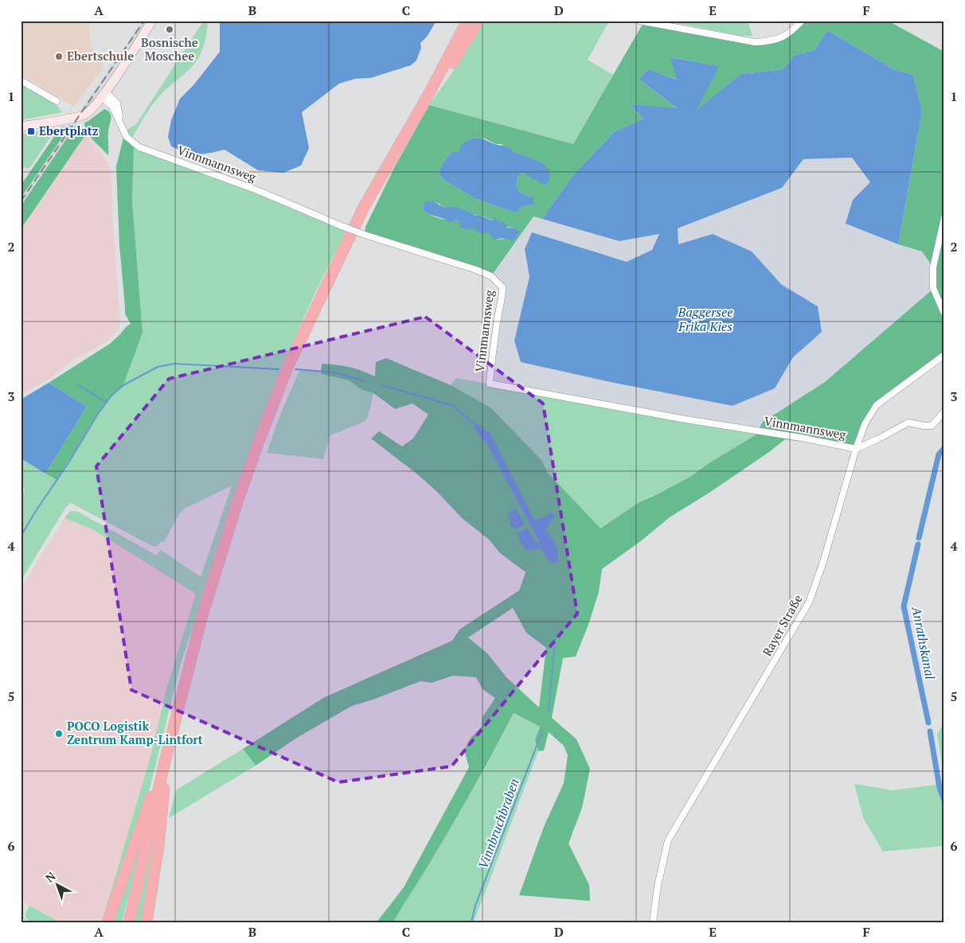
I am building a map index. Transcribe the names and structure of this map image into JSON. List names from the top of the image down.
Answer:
{
  "streets": {
    "street": ["Vinnmannsweg", "Rayer Straße"]
  },
  "crossings": [
    ["Vinnmannsweg", "Rayer Straße"]
  ],
  "water": ["Baggersee Frika Kies", "Anrathskanal", "Vinnbruchbraben"],
  "places": {
    "other": ["Bosnische Moschee", "Ebertschule", "POCO Logistik Zentrum Kamp-Lintfort"],
    "transit": ["Ebertplatz"]
  },
  "north": "top left",
  "grid": {
    "columns": [
      "A",
      "B",
      "C",
      "D",
      "E",
      "F"
    ],
    "rows": [
      "1",
      "2",
      "3",
      "4",
      "5",
      "6"
    ]
  }
}
